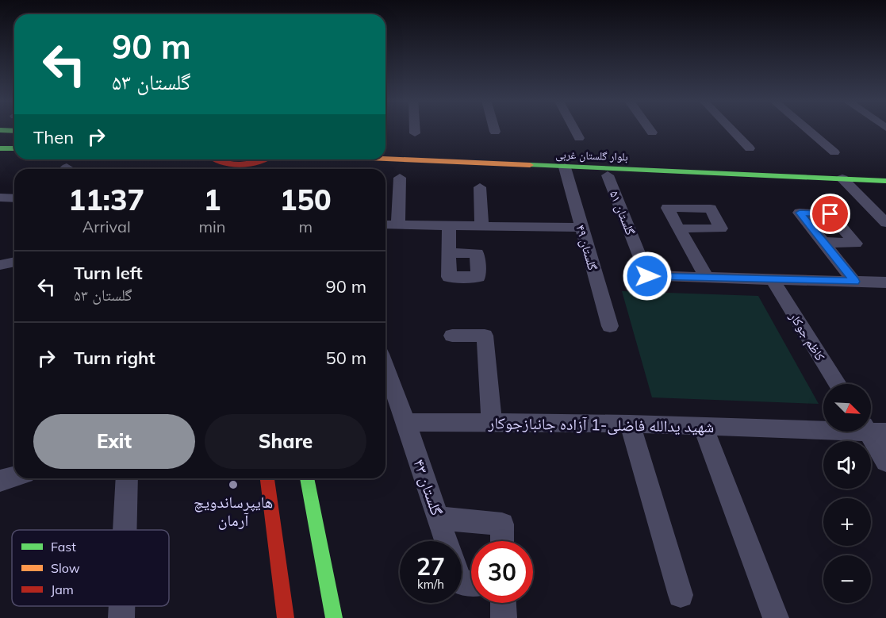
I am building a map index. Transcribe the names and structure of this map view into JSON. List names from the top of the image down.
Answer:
{
  "streets": {
    "main road": ["بلوار گلستان غربی"],
    "street": [
      "گلستان ۵۱",
      "گلستان ۴۹",
      "کاظم جوکار",
      "شهید یدالله فاضلی-1 آزاده جانبازجوکار",
      "گلستان ۴۳"
    ]
  },
  "crossings": [
    ["بلوار گلستان غربی", "گلستان ۴۹"],
    ["شهید یدالله فاضلی-1 آزاده جانبازجوکار", "گلستان ۴۳"]
  ],
  "places": ["هایپرساندویچ آرمان"],
  "legend": ["Fast", "Slow", "Jam"],
  "north": "bottom right",
  "page": {
    "turn": ["90 m", "گلستان ۵۳"],
    "then": "Then",
    "eta": [
      "11:37",
      "Arrival",
      "1",
      "min",
      "150",
      "m"
    ],
    "list": [
      {
        "name": "Turn left",
        "note": "گلستان ۵۳",
        "value": "90 m"
      },
      {
        "name": "Turn right",
        "value": "50 m"
      }
    ],
    "map_buttons": ["+", "−"],
    "buttons": ["Exit", "Share"],
    "speed": "27 km/h",
    "limit": "30"
  }
}
